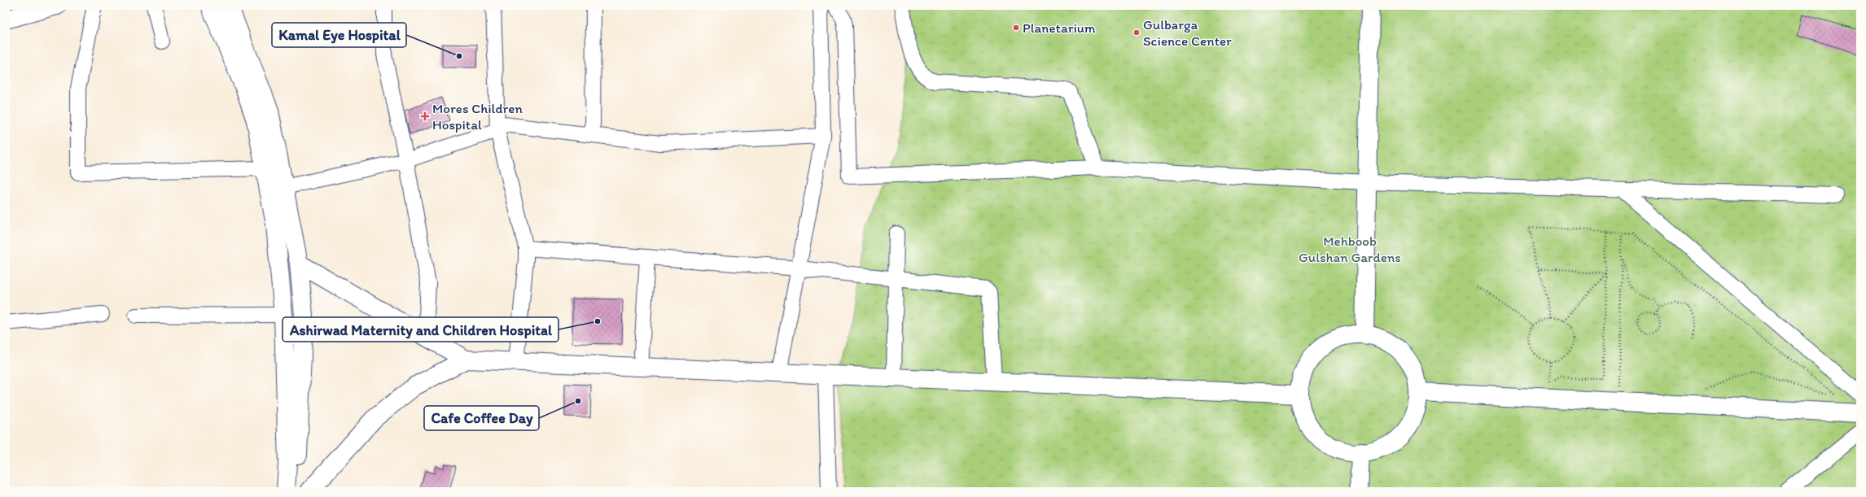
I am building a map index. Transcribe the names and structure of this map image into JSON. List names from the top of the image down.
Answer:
{
  "parks": ["Mehboob Gulshan Gardens"],
  "places": {
    "other": [
      "Planetarium",
      "Gulbarga Science Center",
      "Kamal Eye Hospital",
      "Ashirwad Maternity and Children Hospital",
      "Cafe Coffee Day"
    ],
    "health": ["Mores Children Hospital"]
  }
}
